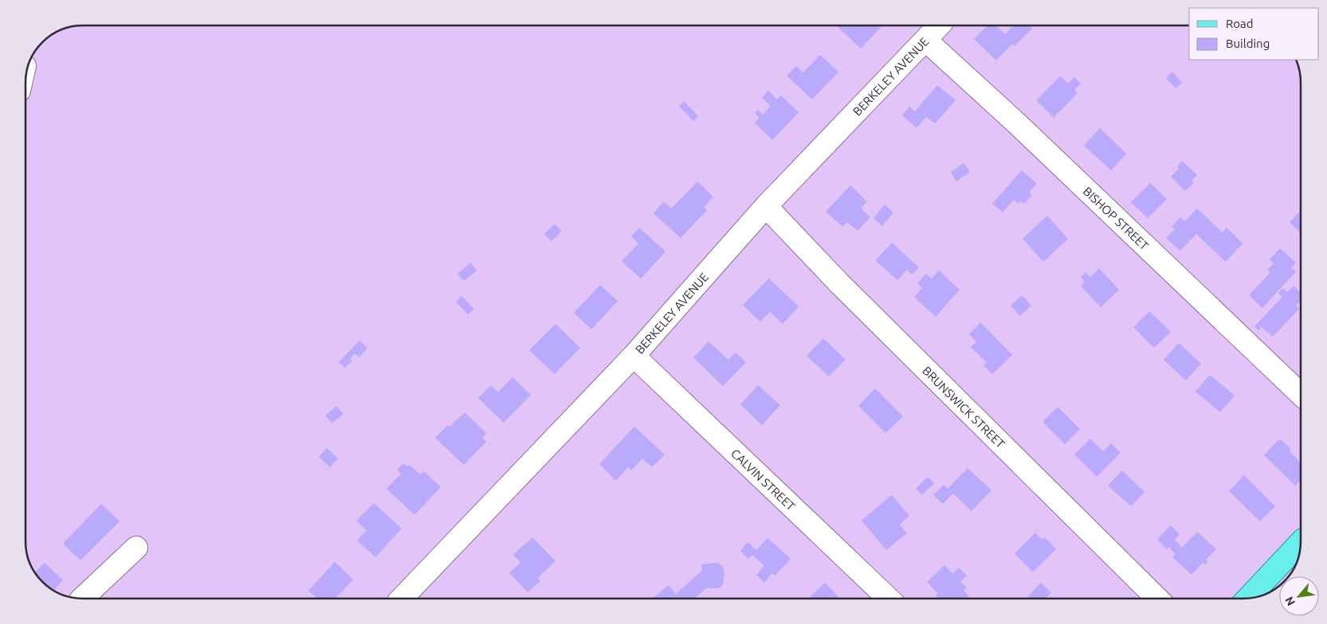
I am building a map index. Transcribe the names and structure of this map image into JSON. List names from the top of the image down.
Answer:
{
  "streets": {
    "street": [
      "BERKELEY AVENUE",
      "BISHOP STREET",
      "BRUNSWICK STREET",
      "CALVIN STREET"
    ]
  },
  "crossings": [
    ["BERKELEY AVENUE", "BISHOP STREET"],
    ["BERKELEY AVENUE", "BRUNSWICK STREET"],
    ["BERKELEY AVENUE", "CALVIN STREET"]
  ],
  "legend": ["Road", "Building"],
  "north": "bottom left"
}
